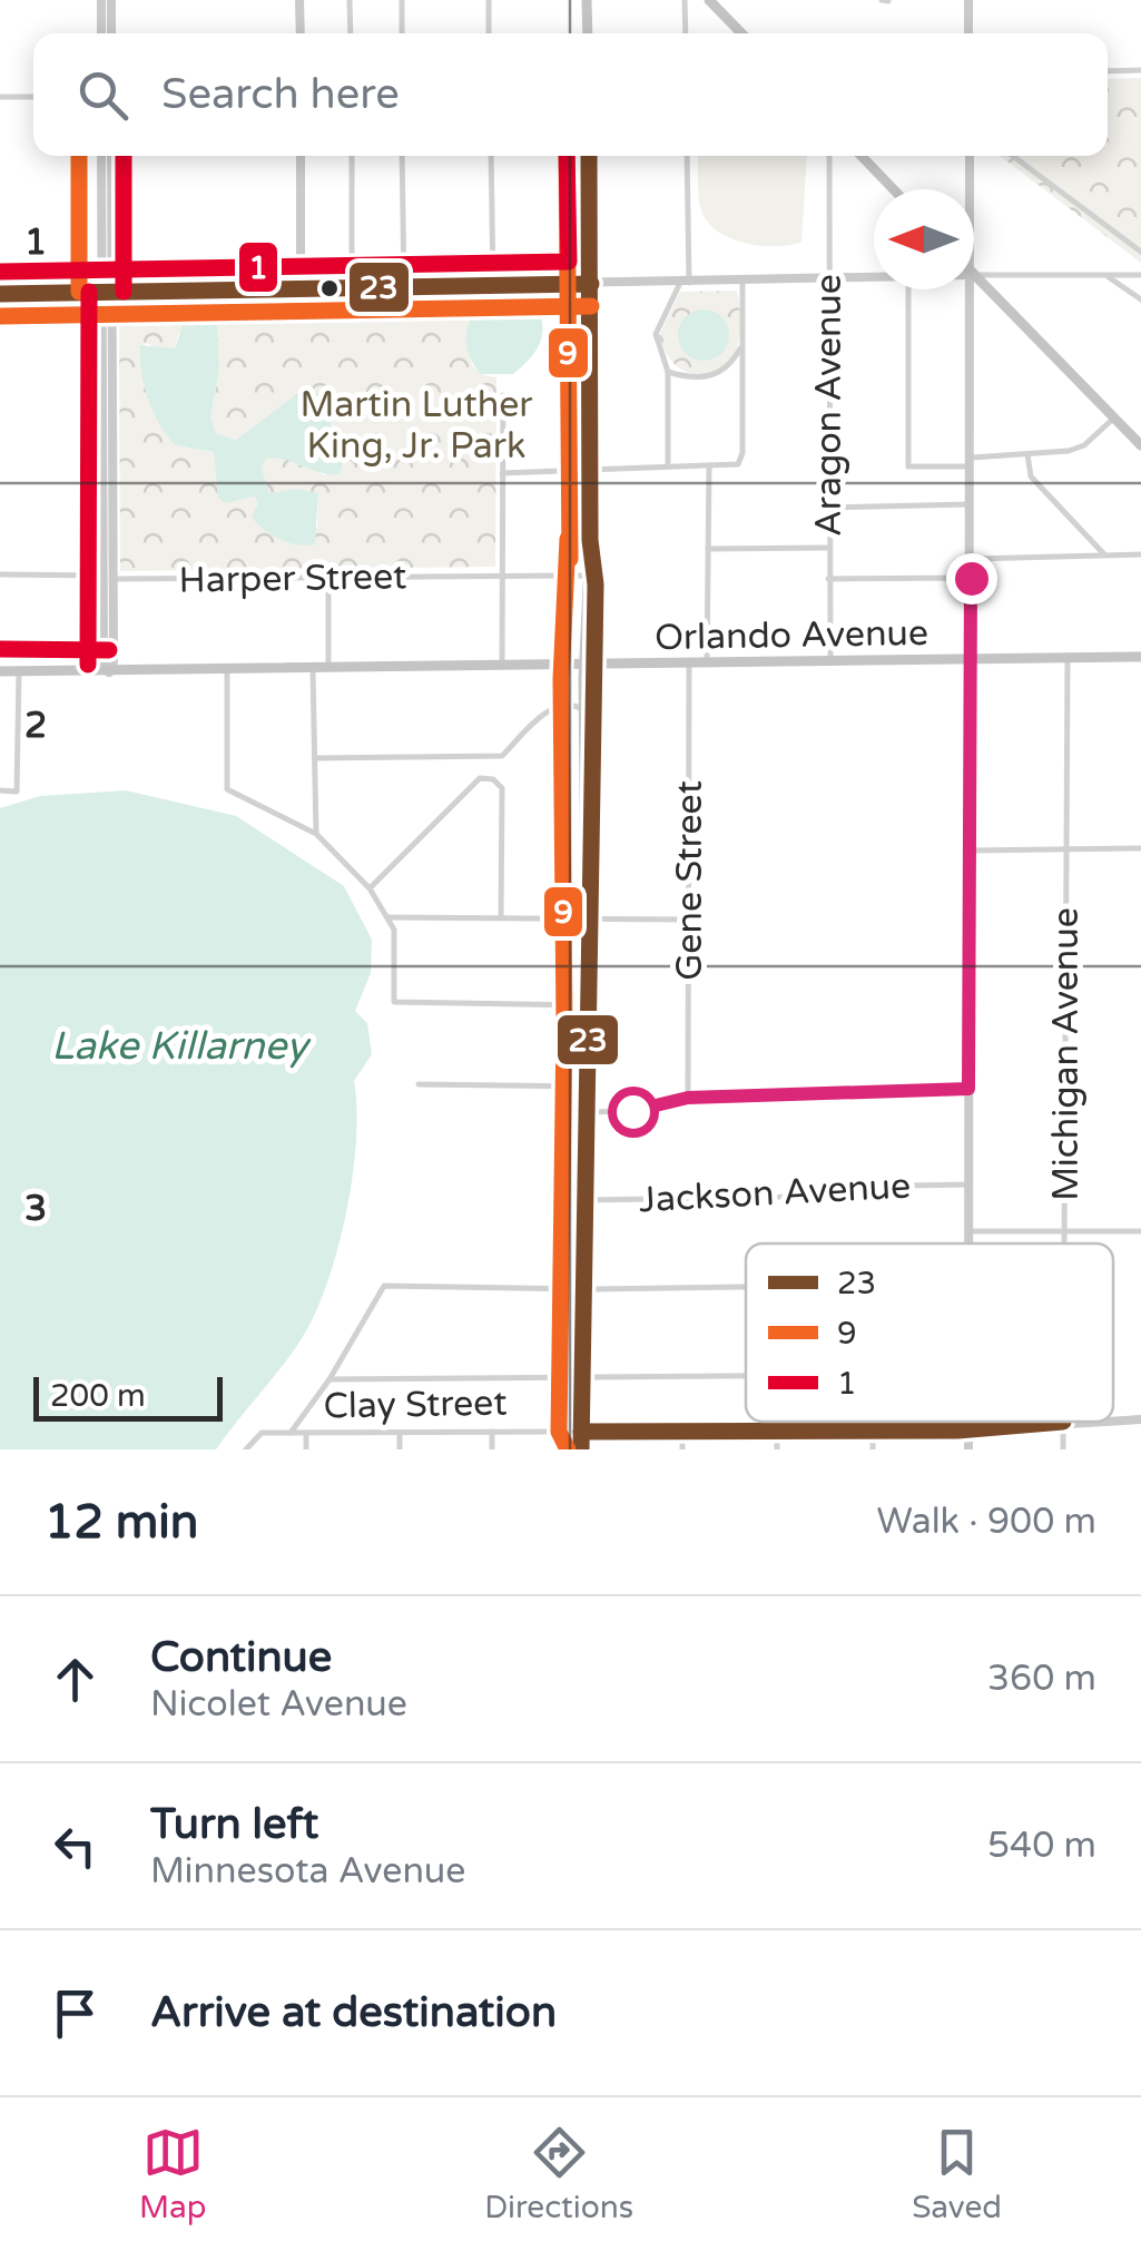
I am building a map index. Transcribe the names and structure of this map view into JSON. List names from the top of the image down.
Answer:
{
  "streets": {
    "main road": ["Orlando Avenue"],
    "street": [
      "Aragon Avenue",
      "Harper Street",
      "Gene Street",
      "Michigan Avenue",
      "Jackson Avenue",
      "Clay Street"
    ]
  },
  "crossings": [
    ["Aragon Avenue", "Orlando Avenue"],
    ["Orlando Avenue", "Gene Street"],
    ["Orlando Avenue", "Michigan Avenue"],
    ["Michigan Avenue", "Clay Street"]
  ],
  "water": ["Lake Killarney"],
  "parks": ["Martin Luther King, Jr. Park"],
  "lines": ["transit line 23", "transit line 9", "transit line 1"],
  "legend": ["23", "9", "1"],
  "scale_bar": "200 m",
  "north": "left",
  "page": {
    "search": "Search here",
    "scale": "200 m",
    "heading": ["12 min", "Walk · 900 m"],
    "list": [
      ["Continue", "Nicolet Avenue", "360 m"],
      ["Turn left", "Minnesota Avenue", "540 m"],
      "Arrive at destination"
    ],
    "nav": ["Map", "Directions", "Saved"]
  },
  "grid": {
    "rows": ["1", "2", "3"]
  }
}
